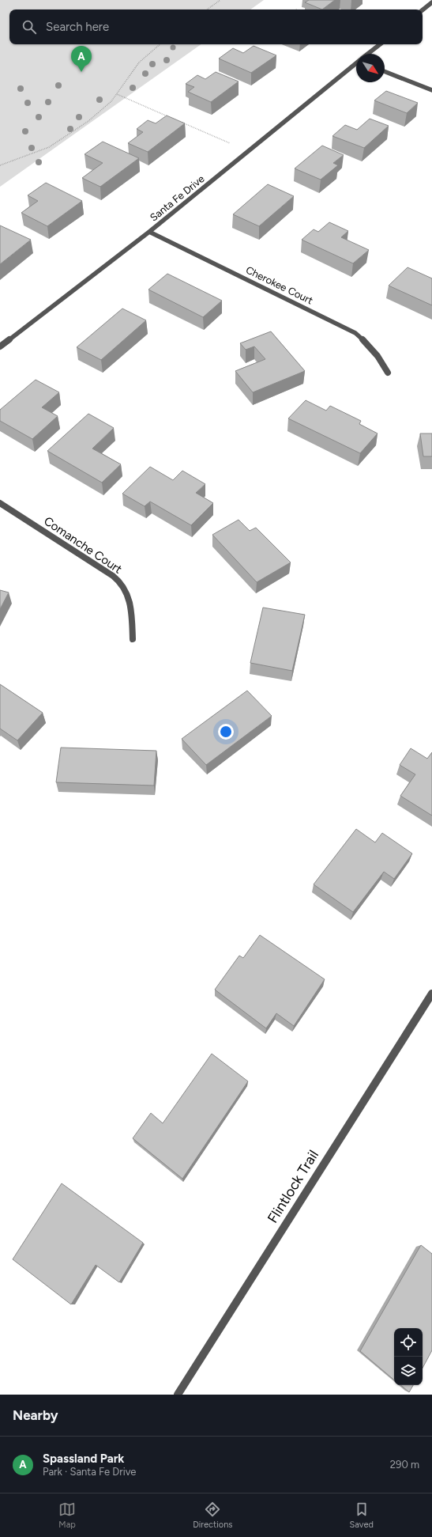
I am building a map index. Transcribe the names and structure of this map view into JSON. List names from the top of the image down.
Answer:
{
  "streets": {
    "street": [
      "Santa Fe Drive",
      "Cherokee Court",
      "Comanche Court",
      "Flintlock Trail"
    ]
  },
  "crossings": [
    ["Santa Fe Drive", "Cherokee Court"]
  ],
  "north": "bottom right",
  "page": {
    "search": "Search here",
    "pins": "A",
    "heading": "Nearby",
    "list": [
      {
        "mark": "A",
        "name": "Spassland Park",
        "note": "Park · Santa Fe Drive",
        "value": "290 m"
      }
    ],
    "nav": ["Map", "Directions", "Saved"]
  }
}
